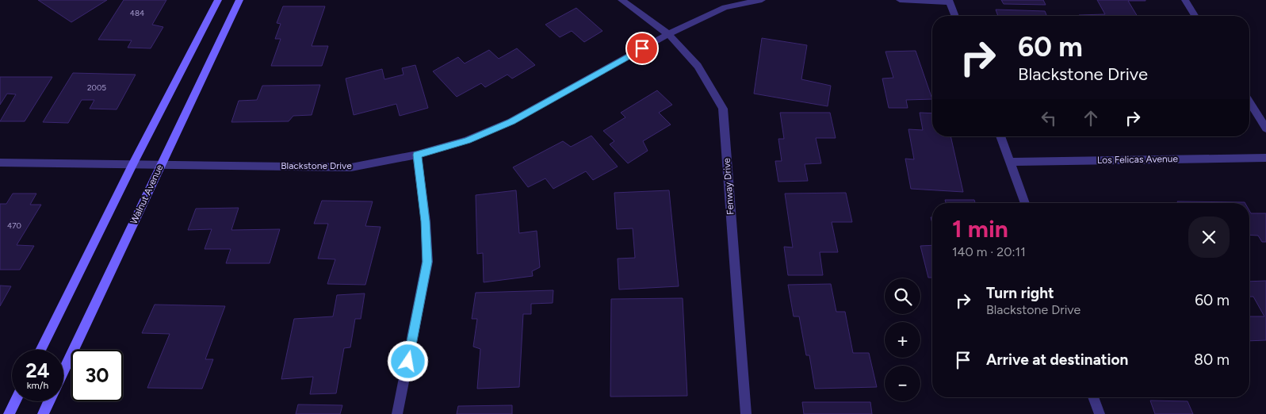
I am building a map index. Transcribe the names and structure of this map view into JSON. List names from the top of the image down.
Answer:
{
  "streets": {
    "street": [
      "Los Felicas Avenue",
      "Blackstone Drive",
      "Fenway Drive",
      "Walnut Avenue"
    ]
  },
  "crossings": [
    ["Blackstone Drive", "Fenway Drive"],
    ["Blackstone Drive", "Walnut Avenue"]
  ],
  "house_numbers": ["484", "2005", "470"],
  "page": {
    "turn": ["60 m", "Blackstone Drive"],
    "heading": ["1 min", "140 m · 20:11"],
    "list": [
      {
        "name": "Turn right",
        "note": "Blackstone Drive",
        "value": "60 m"
      },
      {
        "name": "Arrive at destination",
        "value": "80 m"
      }
    ],
    "map_buttons": ["+", "−"],
    "speed": "24 km/h",
    "limit": "30"
  }
}
